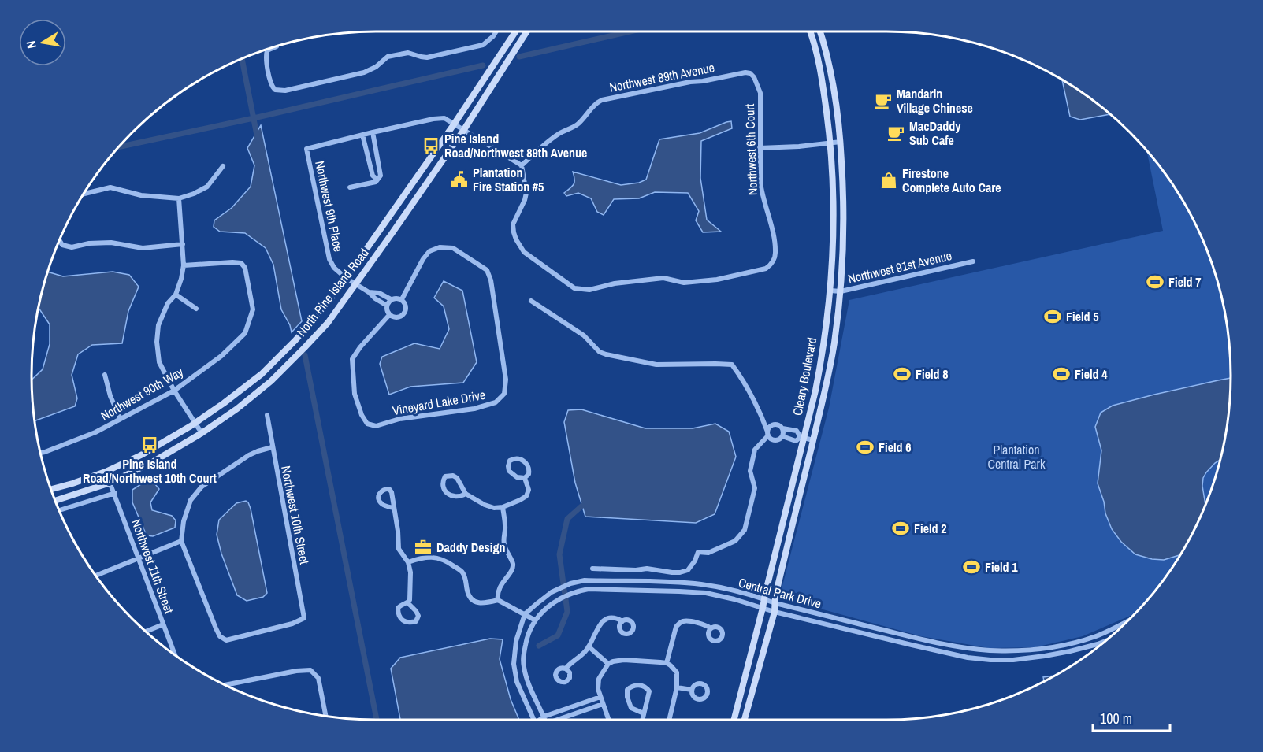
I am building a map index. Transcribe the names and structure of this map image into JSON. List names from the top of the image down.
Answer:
{
  "streets": {
    "street": [
      "Northwest 89th Avenue",
      "Northwest 6th Court",
      "Northwest 9th Place",
      "Northwest 91st Avenue",
      "North Pine Island Road",
      "Cleary Boulevard",
      "Northwest 90th Way",
      "Vineyard Lake Drive",
      "Northwest 10th Street",
      "Northwest 11th Street",
      "Central Park Drive"
    ]
  },
  "crossings": [
    ["Northwest 89th Avenue", "Northwest 6th Court"],
    ["Northwest 9th Place", "North Pine Island Road"],
    ["Northwest 91st Avenue", "Cleary Boulevard"],
    ["North Pine Island Road", "Northwest 11th Street"],
    ["Cleary Boulevard", "Central Park Drive"]
  ],
  "parks": ["Plantation Central Park"],
  "places": {
    "cafe": ["Mandarin Village Chinese", "MacDaddy Sub Cafe"],
    "bus stop": ["Pine Island Road/Northwest 89th Avenue", "Pine Island Road/Northwest 10th Court"],
    "public building": ["Plantation Fire Station #5"],
    "shop": ["Firestone Complete Auto Care"],
    "sports": [
      "Field 7",
      "Field 5",
      "Field 8",
      "Field 4",
      "Field 6",
      "Field 2",
      "Field 1"
    ],
    "office": ["Daddy Design"]
  },
  "scale_bar": "100 m",
  "north": "left"
}
